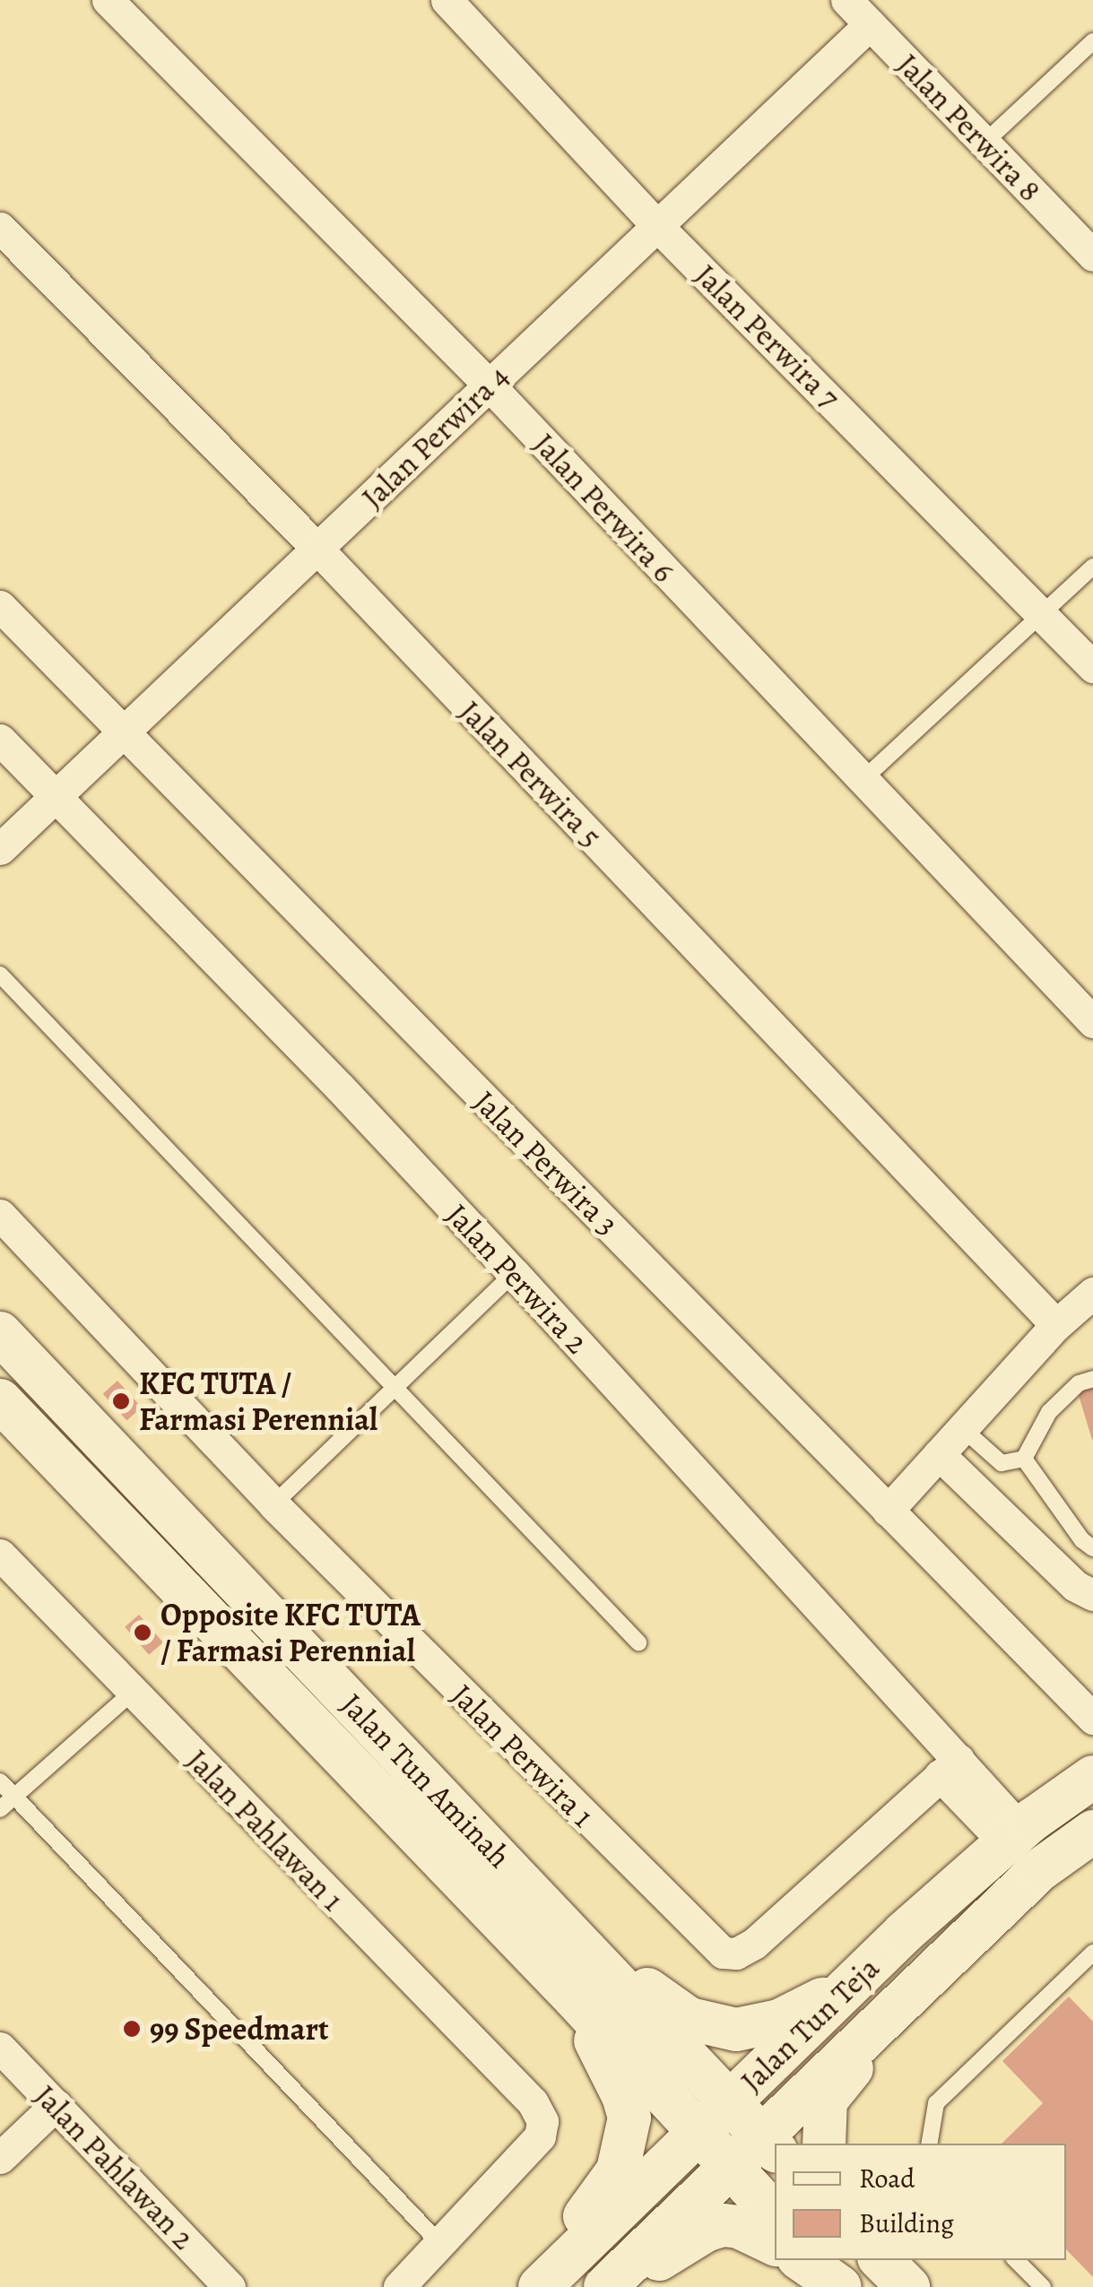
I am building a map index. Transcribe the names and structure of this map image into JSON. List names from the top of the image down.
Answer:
{
  "streets": {
    "main road": ["Jalan Tun Aminah", "Jalan Tun Teja"],
    "street": [
      "Jalan Perwira 8",
      "Jalan Perwira 7",
      "Jalan Perwira 4",
      "Jalan Perwira 6",
      "Jalan Perwira 5",
      "Jalan Perwira 3",
      "Jalan Perwira 2",
      "Jalan Perwira 1",
      "Jalan Pahlawan 1",
      "Jalan Pahlawan 2"
    ]
  },
  "crossings": [
    ["Jalan Perwira 8", "Jalan Perwira 4"],
    ["Jalan Perwira 7", "Jalan Perwira 4"],
    ["Jalan Perwira 4", "Jalan Perwira 6"],
    ["Jalan Perwira 4", "Jalan Perwira 5"],
    ["Jalan Perwira 4", "Jalan Perwira 3"],
    ["Jalan Perwira 4", "Jalan Perwira 2"],
    ["Jalan Perwira 2", "Jalan Perwira 1"],
    ["Jalan Perwira 2", "Jalan Tun Teja"],
    ["Jalan Tun Aminah", "Jalan Tun Teja"]
  ],
  "places": ["KFC TUTA / Farmasi Perennial", "Opposite KFC TUTA / Farmasi Perennial", "99 Speedmart"],
  "legend": ["Road", "Building"]
}
